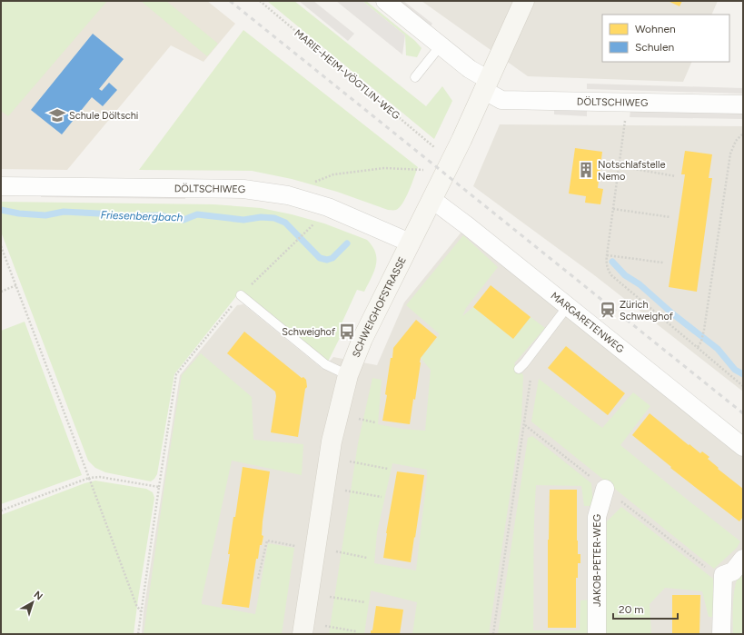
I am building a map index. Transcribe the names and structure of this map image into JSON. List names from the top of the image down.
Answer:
{
  "streets": {
    "main road": ["SCHWEIGHOFSTRASSE"],
    "street": ["DÖLTSCHIWEG", "MARGARETENWEG", "JAKOB-PETER-WEG"],
    "path": ["MARIE-HEIM-VÖGTLIN-WEG"]
  },
  "crossings": [
    ["DÖLTSCHIWEG", "SCHWEIGHOFSTRASSE"],
    ["SCHWEIGHOFSTRASSE", "MARGARETENWEG"]
  ],
  "water": ["Friesenbergbach"],
  "places": {
    "school or university": ["Schule Döltschi"],
    "building": ["Notschlafstelle Nemo"],
    "station": ["Zürich Schweighof"],
    "bus stop": ["Schweighof"]
  },
  "legend": ["Wohnen", "Schulen"],
  "scale_bar": "20 m",
  "north": "top right"
}
